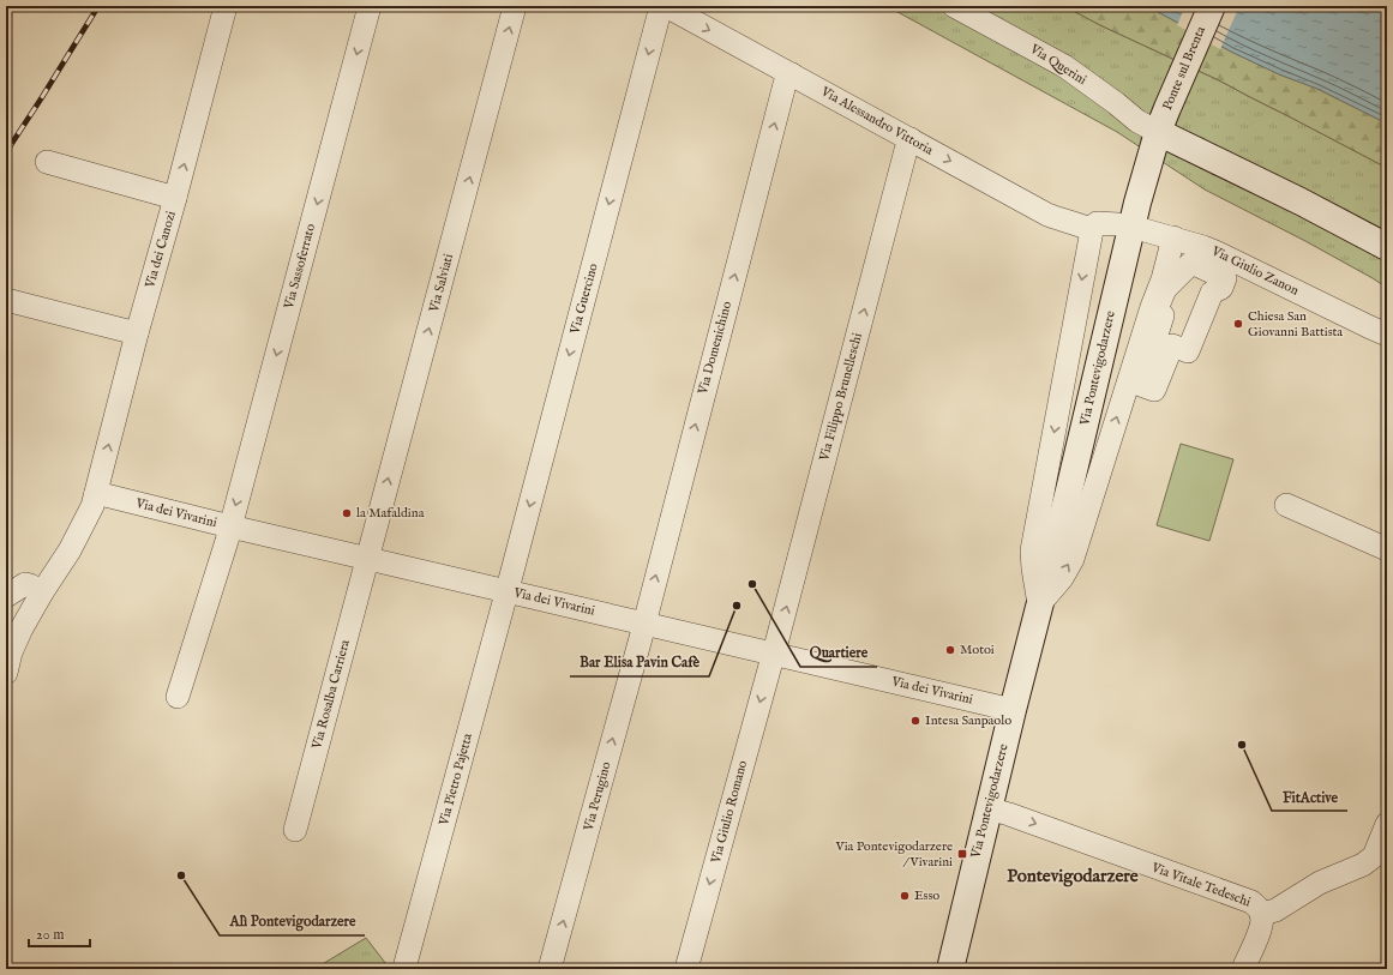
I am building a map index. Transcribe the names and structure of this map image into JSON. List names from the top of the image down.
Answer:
{
  "streets": {
    "main road": ["Ponte sul Brenta", "Via Pontevigodarzere"],
    "street": [
      "Via Querini",
      "Via Alessandro Vittoria",
      "Via dei Canozi",
      "Via Sassoferrato",
      "Via Giulio Zanon",
      "Via Salviati",
      "Via Guercino",
      "Via Domenichino",
      "Via Filippo Brunelleschi",
      "Via dei Vivarini",
      "Via Rosalba Carriera",
      "Via Pietro Pajetta",
      "Via Perugino",
      "Via Giulio Romano",
      "Via Vitale Tedeschi"
    ]
  },
  "crossings": [
    ["Via Querini", "Ponte sul Brenta"],
    ["Via Querini", "Via Pontevigodarzere"],
    ["Ponte sul Brenta", "Via Pontevigodarzere"],
    ["Via Alessandro Vittoria", "Via Domenichino"],
    ["Via Alessandro Vittoria", "Via Pontevigodarzere"],
    ["Via Alessandro Vittoria", "Via Filippo Brunelleschi"],
    ["Via dei Canozi", "Via dei Vivarini"],
    ["Via Sassoferrato", "Via dei Vivarini"],
    ["Via Giulio Zanon", "Via Pontevigodarzere"],
    ["Via Salviati", "Via dei Vivarini"],
    ["Via Salviati", "Via Rosalba Carriera"],
    ["Via Guercino", "Via dei Vivarini"],
    ["Via Guercino", "Via Pietro Pajetta"],
    ["Via Domenichino", "Via dei Vivarini"],
    ["Via Domenichino", "Via Perugino"],
    ["Via Pontevigodarzere", "Via dei Vivarini"],
    ["Via Pontevigodarzere", "Via Vitale Tedeschi"],
    ["Via Filippo Brunelleschi", "Via dei Vivarini"],
    ["Via Filippo Brunelleschi", "Via Giulio Romano"],
    ["Via dei Vivarini", "Via Rosalba Carriera"],
    ["Via dei Vivarini", "Via Pietro Pajetta"],
    ["Via dei Vivarini", "Via Perugino"],
    ["Via dei Vivarini", "Via Giulio Romano"]
  ],
  "one_way": [
    "Via Alessandro Vittoria",
    "Via dei Canozi",
    "Via Sassoferrato",
    "Via Salviati",
    "Via Guercino",
    "Via Domenichino",
    "Via Filippo Brunelleschi",
    "Via Perugino",
    "Via Giulio Romano",
    "Via Vitale Tedeschi"
  ],
  "districts": ["Pontevigodarzere"],
  "places": {
    "other": [
      "Chiesa San Giovanni Battista",
      "la Mafaldina",
      "Quartiere",
      "Bar Elisa Pavin Cafè",
      "Motoi",
      "Intesa Sanpaolo",
      "FitActive",
      "Alì Pontevigodarzere",
      "Esso"
    ],
    "transit": ["Via Pontevigodarzere / Vivarini"]
  },
  "scale_bar": "20 m"
}
